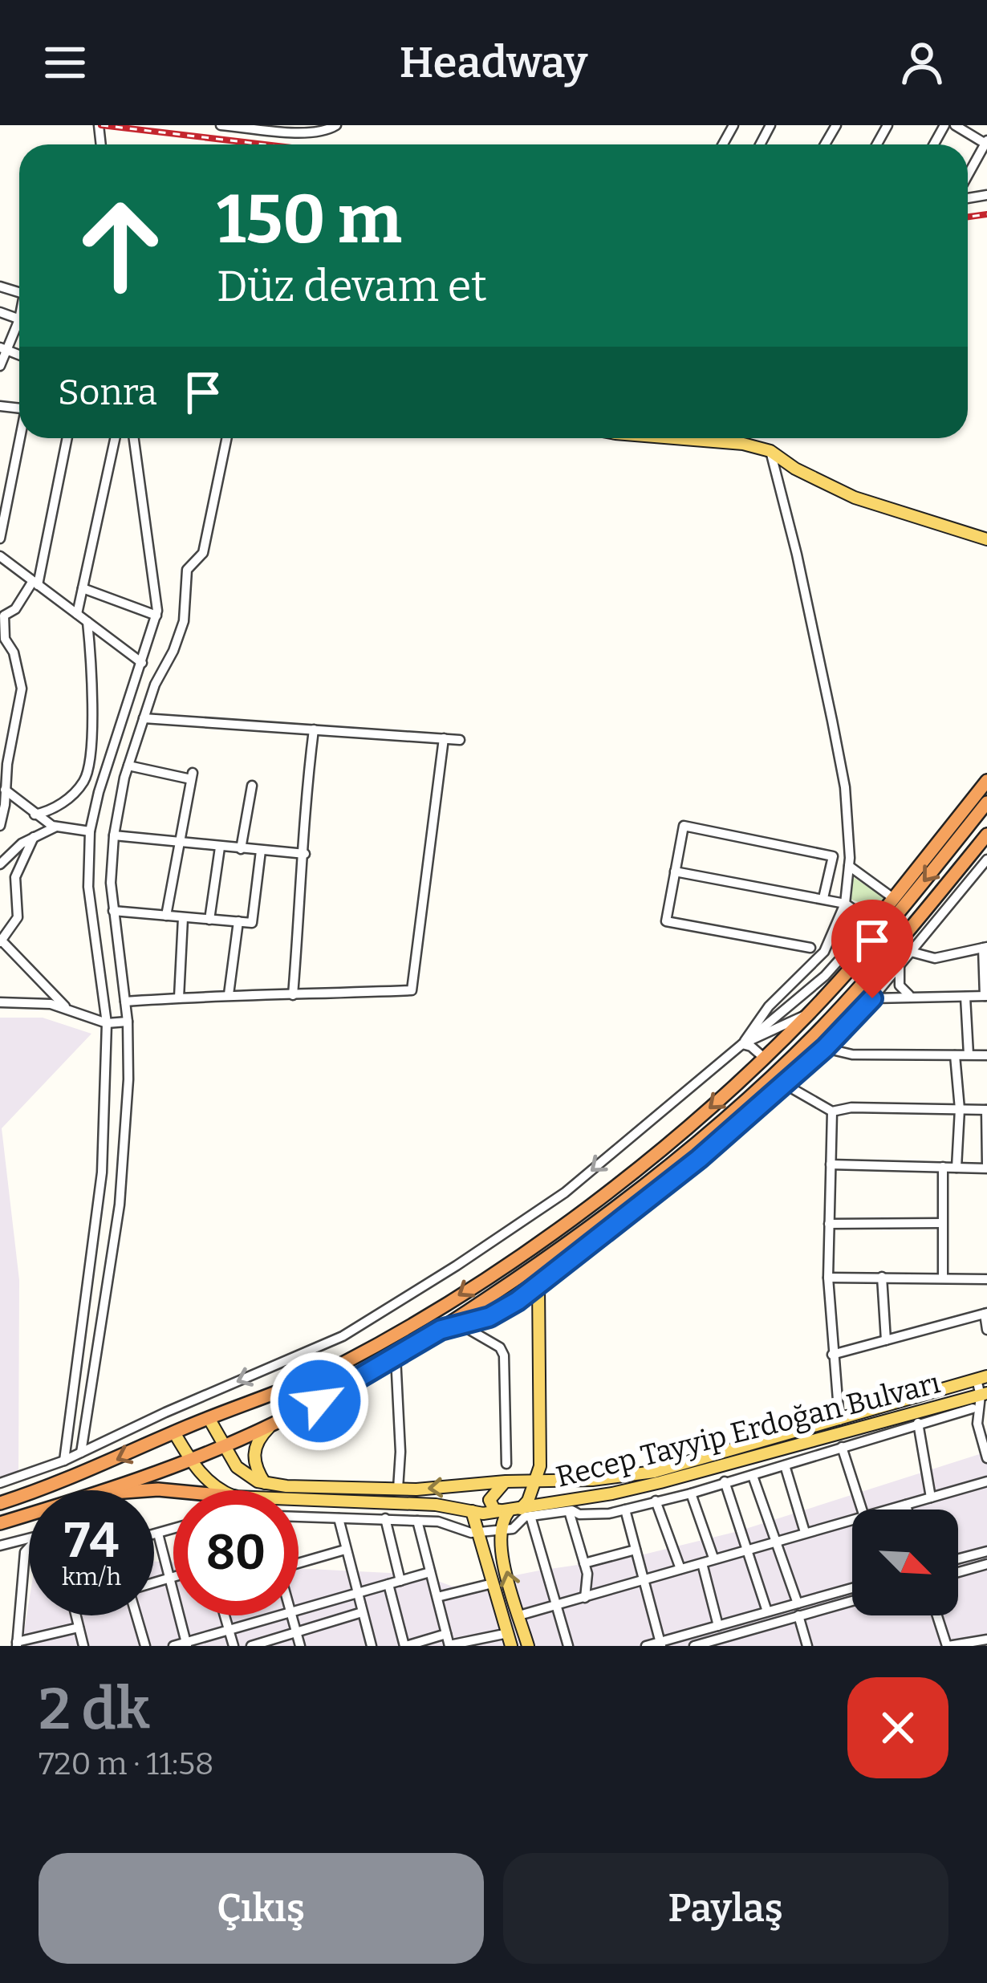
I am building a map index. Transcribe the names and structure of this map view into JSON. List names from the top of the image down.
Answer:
{
  "streets": {
    "main road": ["Recep Tayyip Erdoğan Bulvarı"]
  },
  "north": "bottom right",
  "page": {
    "header": "Headway",
    "turn": ["150 m", "Düz devam et"],
    "then": "Sonra",
    "speed": "74 km/h",
    "limit": "80",
    "heading": ["2 dk", "720 m · 11:58"],
    "buttons": ["Çıkış", "Paylaş"]
  }
}
